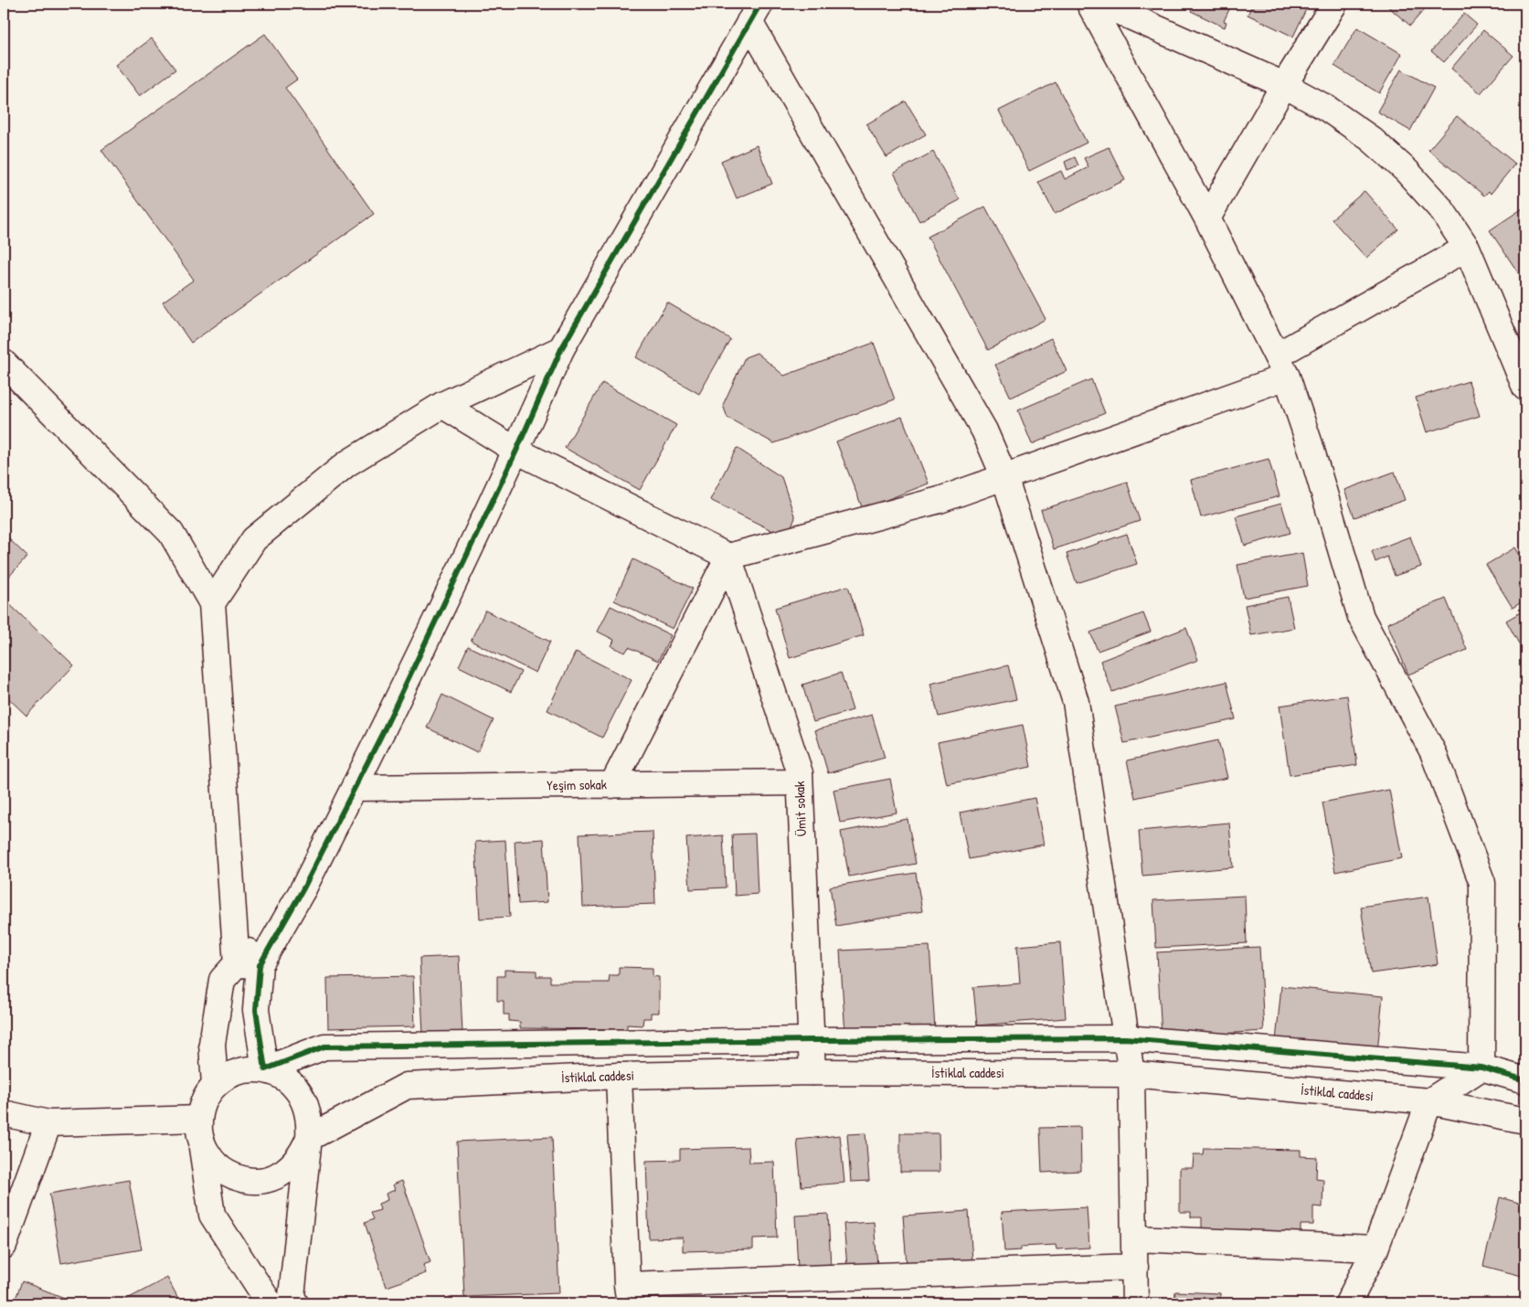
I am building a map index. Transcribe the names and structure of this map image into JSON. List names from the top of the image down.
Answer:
{
  "streets": {
    "street": ["Yeşim sokak", "Ümit sokak", "İstiklal caddesi"]
  },
  "crossings": [
    ["Yeşim sokak", "Ümit sokak"],
    ["Ümit sokak", "İstiklal caddesi"]
  ]
}
